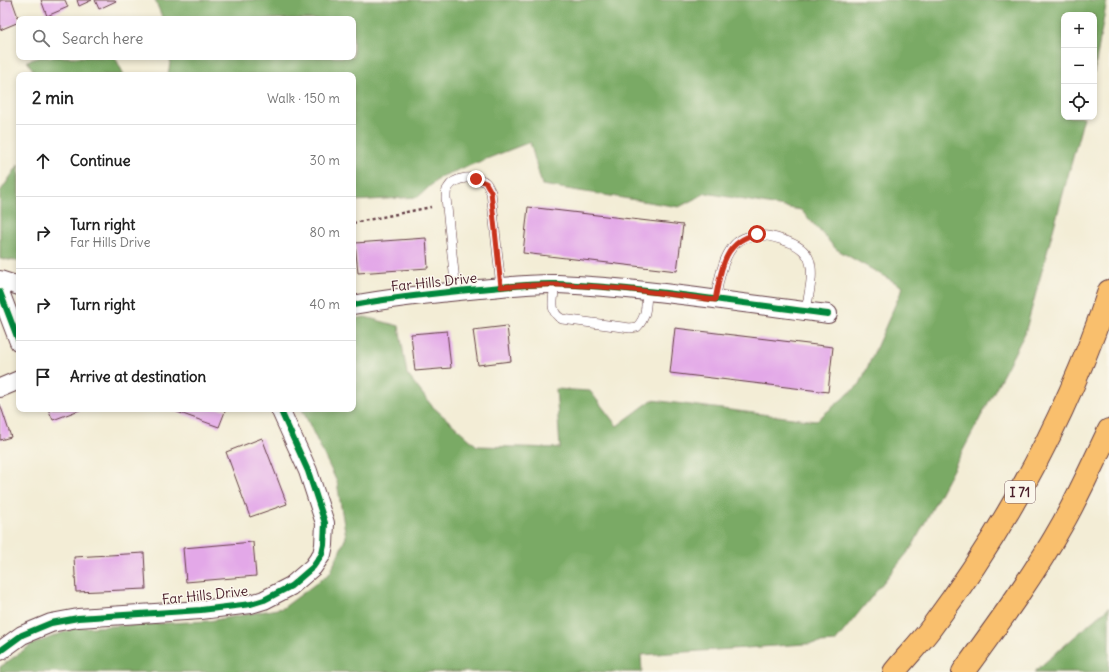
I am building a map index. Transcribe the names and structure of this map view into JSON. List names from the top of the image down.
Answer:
{
  "streets": {
    "highway": ["I 71"],
    "street": ["Far Hills Drive"]
  },
  "page": {
    "map_buttons": ["+", "−"],
    "search": "Search here",
    "heading": ["2 min", "Walk · 150 m"],
    "list": [
      ["Continue", "30 m"],
      ["Turn right", "Far Hills Drive", "80 m"],
      ["Turn right", "40 m"],
      "Arrive at destination"
    ]
  }
}
